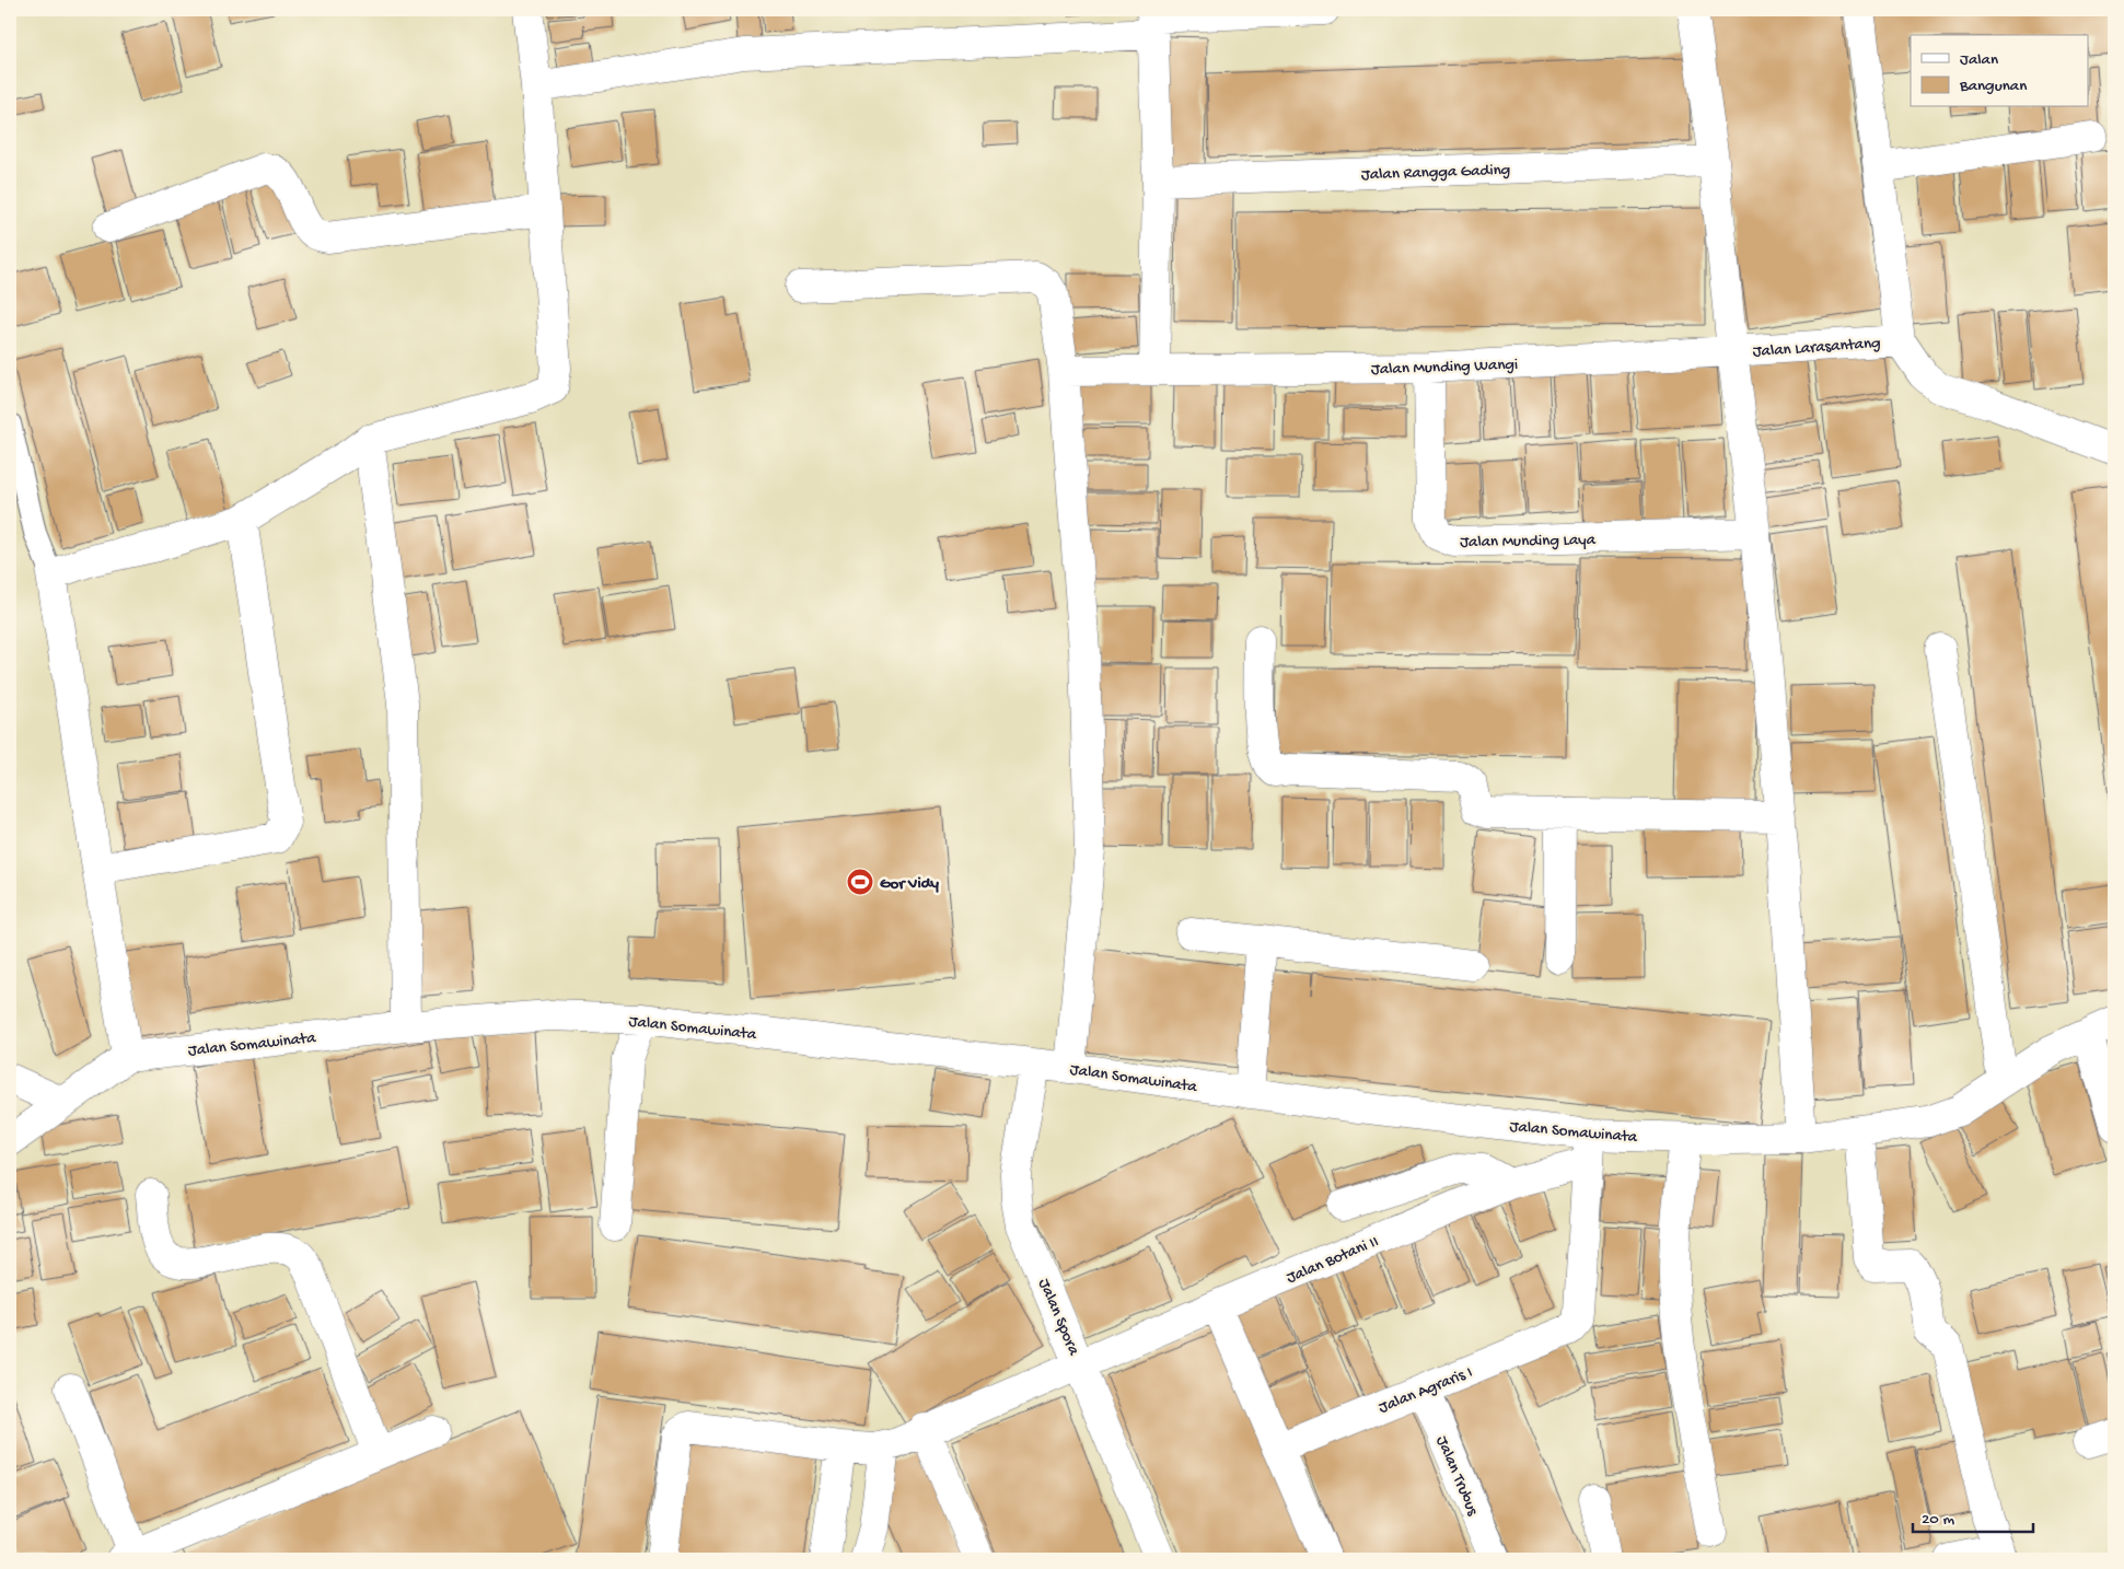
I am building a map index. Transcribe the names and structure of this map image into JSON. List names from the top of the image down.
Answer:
{
  "streets": {
    "street": [
      "Jalan Rangga Gading",
      "Jalan Larasantang",
      "Jalan Munding Wangi",
      "Jalan Munding Laya",
      "Jalan Somawinata",
      "Jalan Botani II",
      "Jalan Spora",
      "Jalan Agraris I",
      "Jalan Trubus"
    ]
  },
  "crossings": [
    ["Jalan Larasantang", "Jalan Munding Wangi"],
    ["Jalan Munding Wangi", "Jalan Munding Laya"],
    ["Jalan Somawinata", "Jalan Botani II"],
    ["Jalan Somawinata", "Jalan Spora"],
    ["Jalan Somawinata", "Jalan Agraris I"],
    ["Jalan Botani II", "Jalan Spora"],
    ["Jalan Botani II", "Jalan Agraris I"],
    ["Jalan Agraris I", "Jalan Trubus"]
  ],
  "places": {
    "sports": ["Gor Vidy"]
  },
  "legend": ["Jalan", "Bangunan"],
  "scale_bar": "20 m"
}
